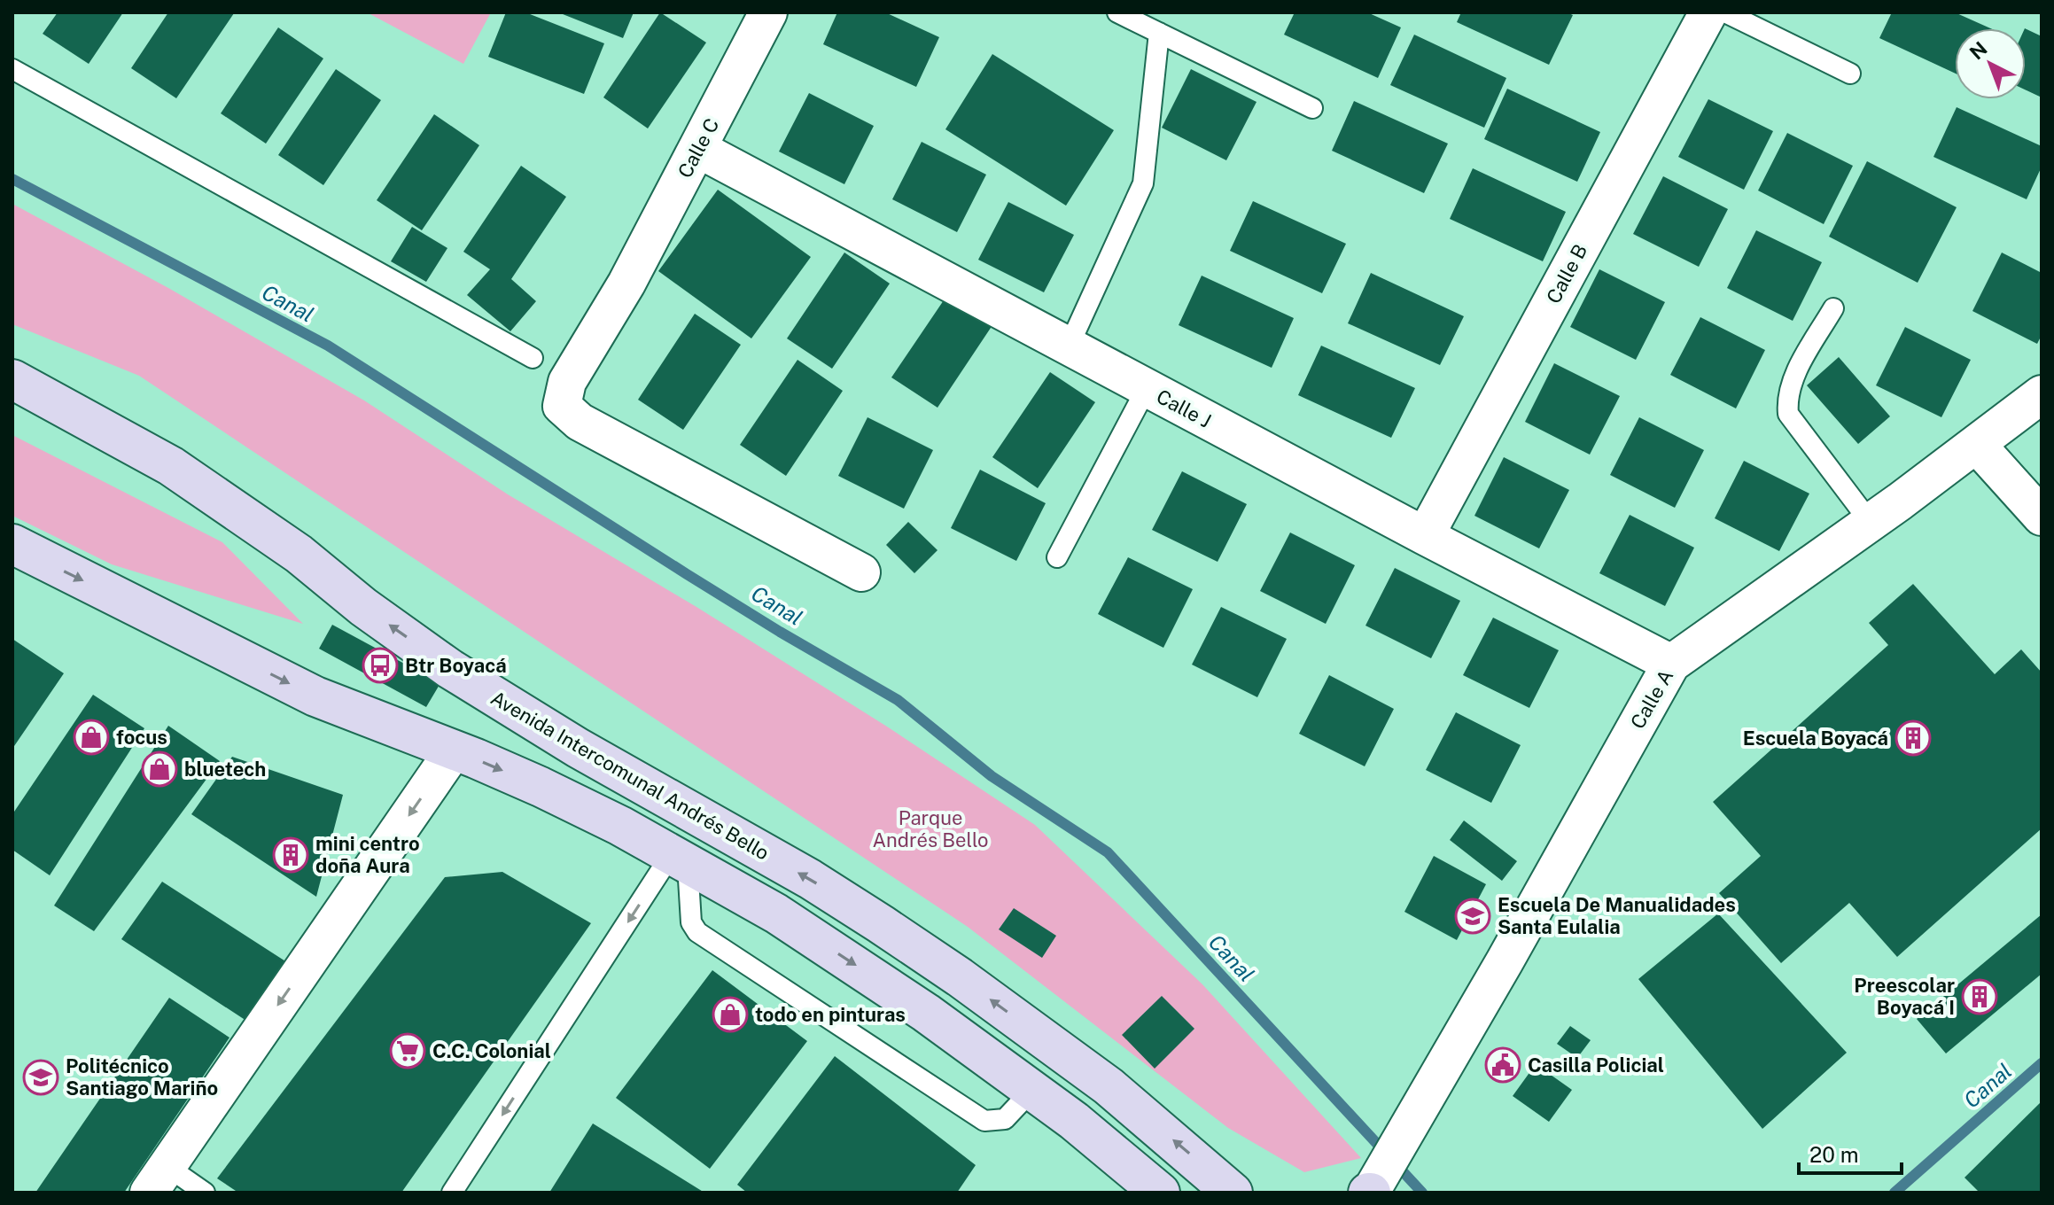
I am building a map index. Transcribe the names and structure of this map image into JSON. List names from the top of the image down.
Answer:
{
  "streets": {
    "main road": ["Avenida Intercomunal Andrés Bello"],
    "street": [
      "Calle C",
      "Calle B",
      "Calle J",
      "Calle A"
    ]
  },
  "crossings": [
    ["Calle C", "Calle J"],
    ["Calle B", "Calle J"],
    ["Calle J", "Calle A"]
  ],
  "water": ["Canal"],
  "parks": ["Parque Andrés Bello"],
  "places": {
    "bus stop": ["Btr Boyacá"],
    "shop": ["focus", "bluetech", "todo en pinturas"],
    "building": ["Escuela Boyacá", "mini centro doña Aura", "Preescolar Boyacá I"],
    "school or university": ["Escuela De Manualidades Santa Eulalia", "Politécnico Santiago Mariño"],
    "supermarket": ["C.C. Colonial"],
    "public building": ["Casilla Policial"]
  },
  "scale_bar": "20 m",
  "north": "top left"
}
